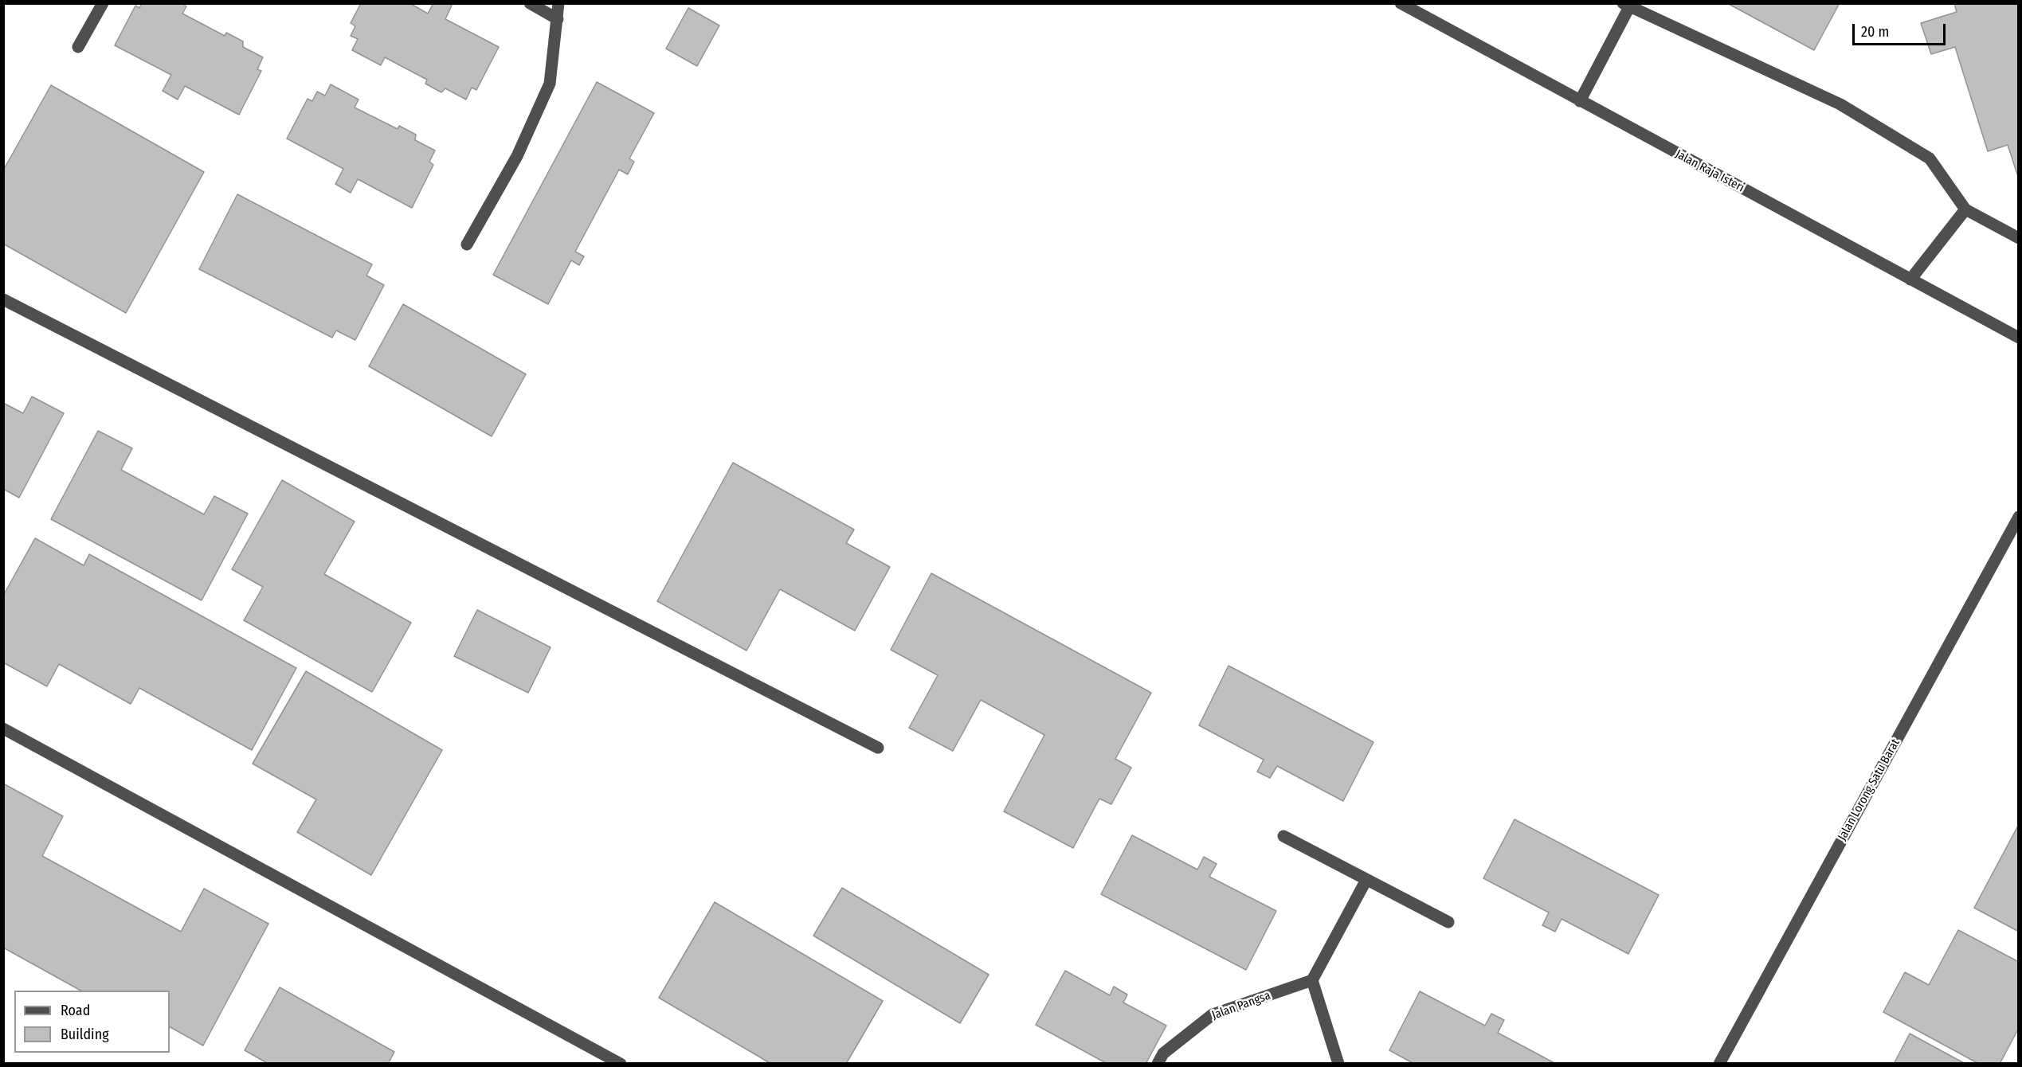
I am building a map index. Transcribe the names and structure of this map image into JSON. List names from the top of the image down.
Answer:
{
  "streets": {
    "street": ["Jalan Raja Isteri", "Jalan Lorong Satu Barat", "Jalan Pangsa"]
  },
  "legend": ["Road", "Building"],
  "scale_bar": "20 m"
}
